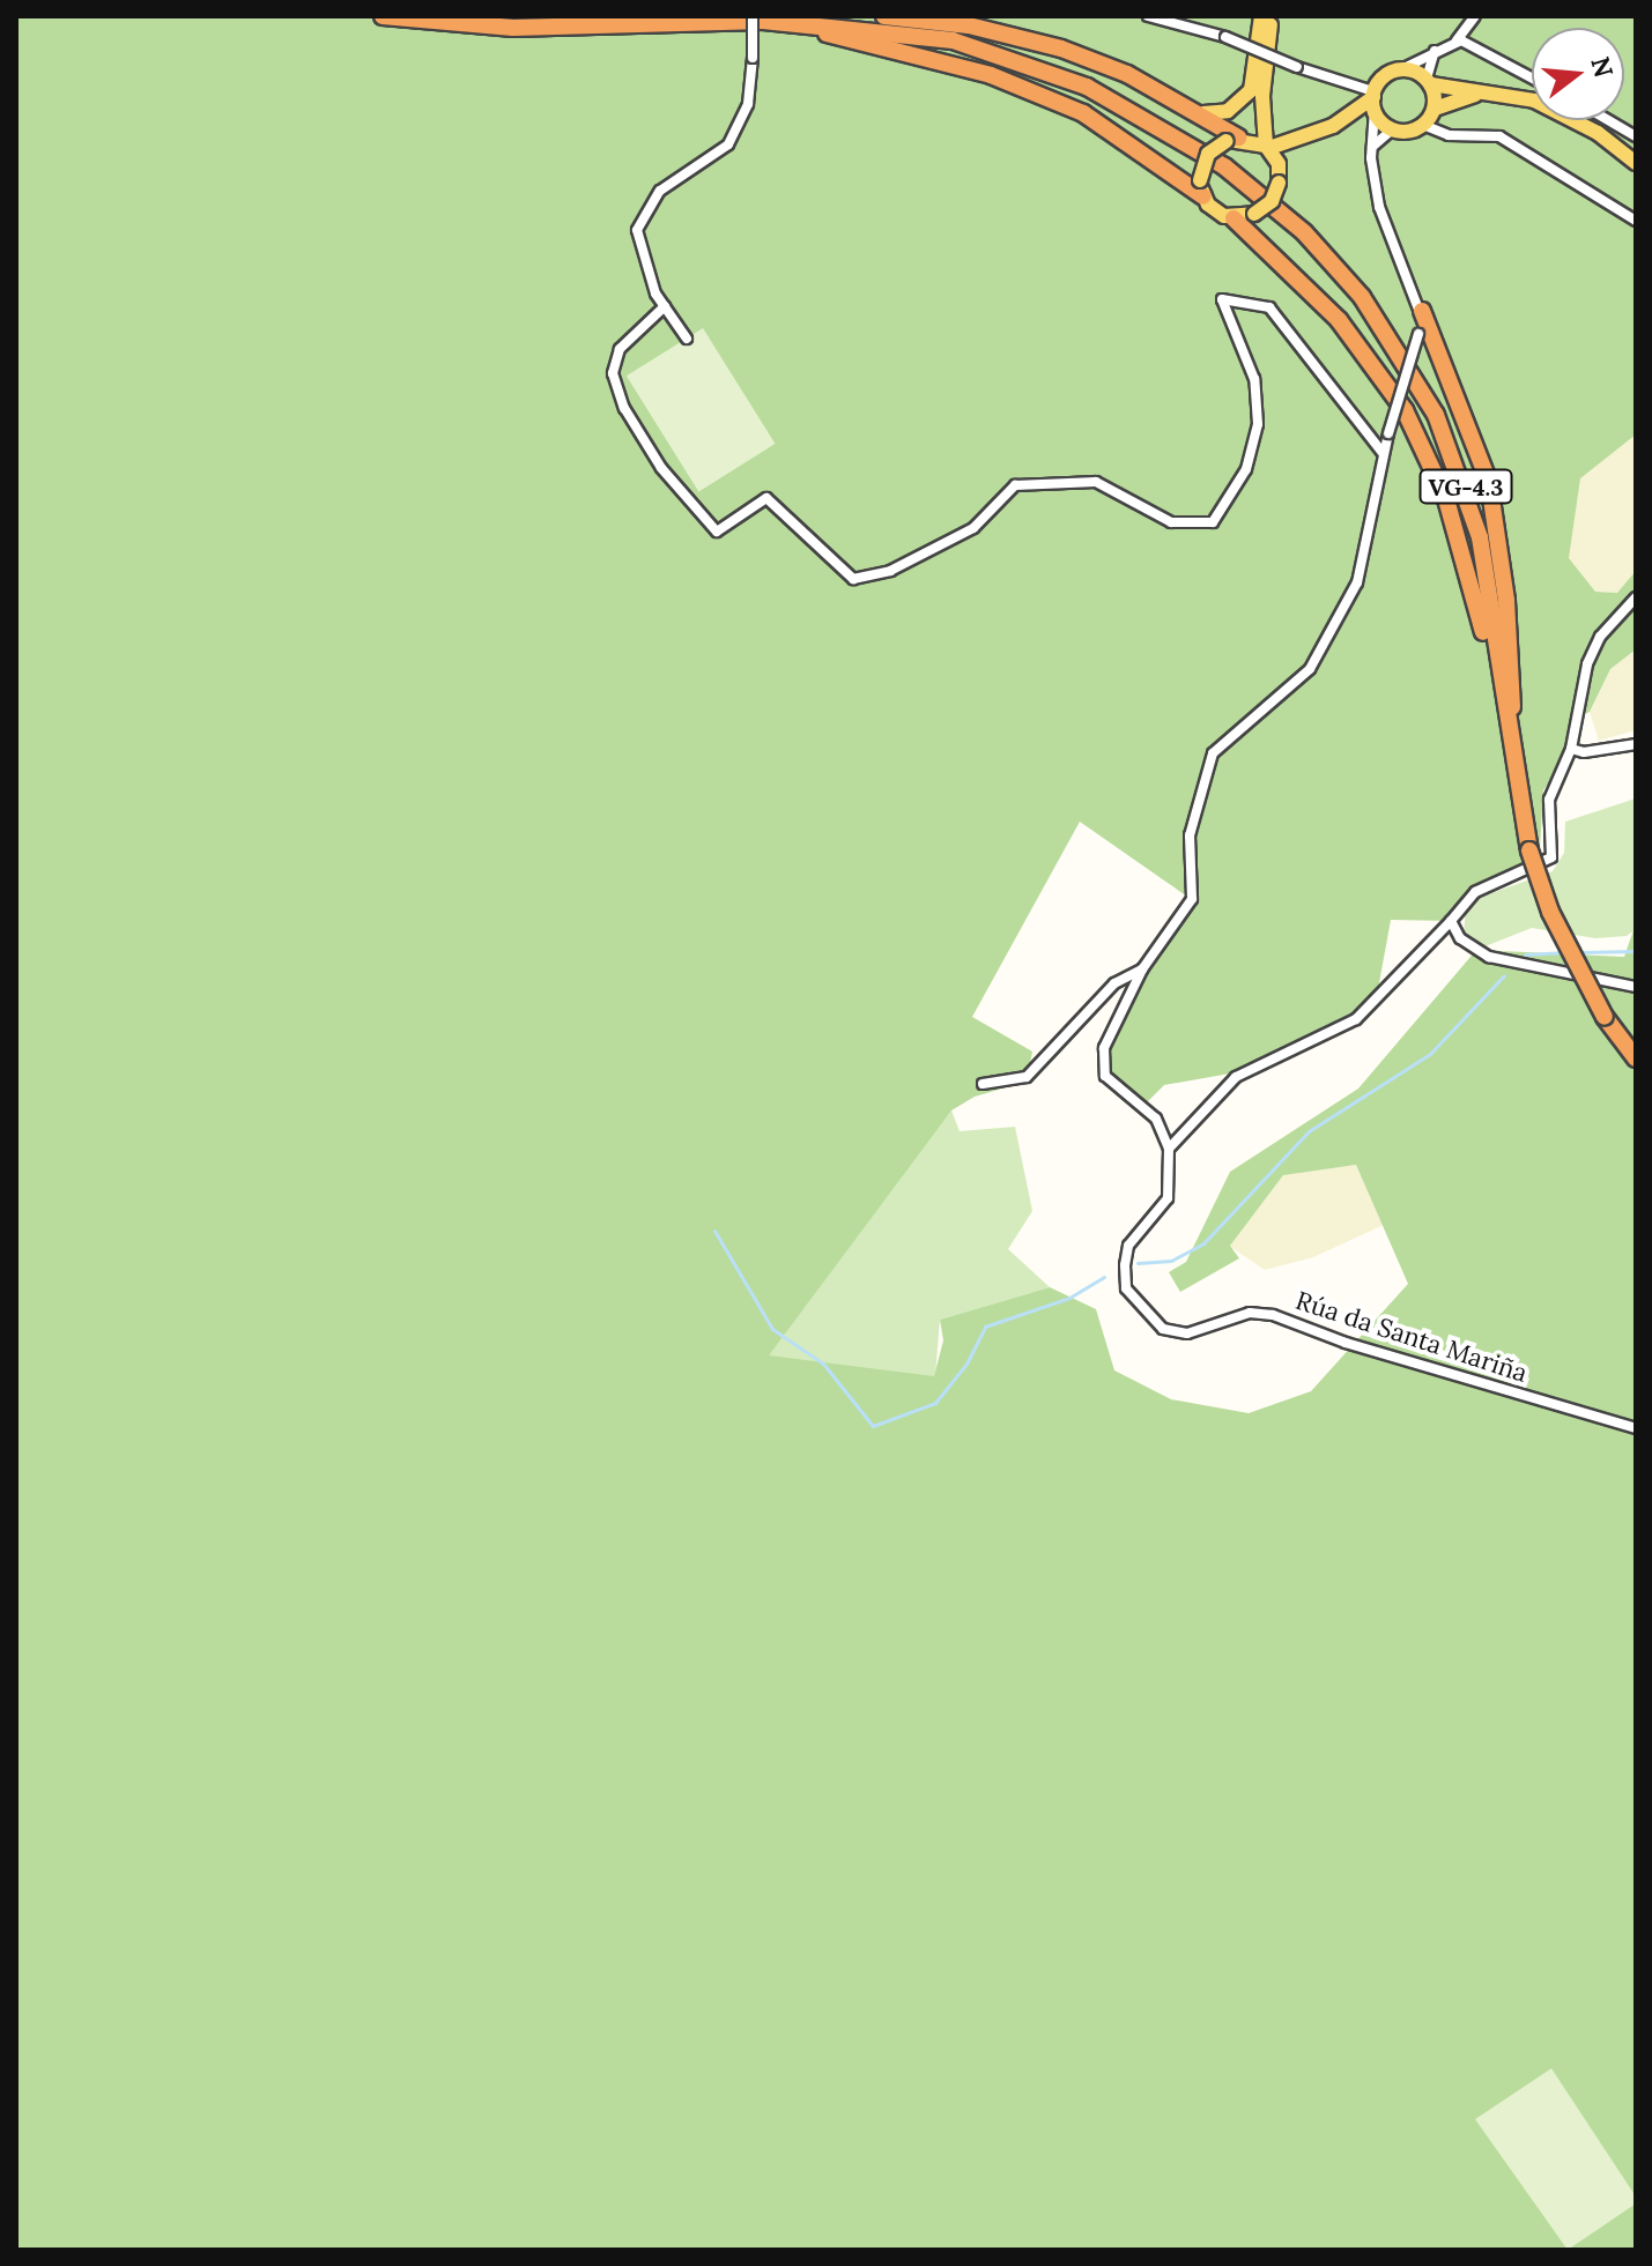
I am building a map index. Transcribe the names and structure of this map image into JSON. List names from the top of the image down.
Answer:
{
  "streets": {
    "highway": ["VG-4.3"],
    "street": ["Rúa da Santa Mariña"]
  },
  "north": "right"
}
